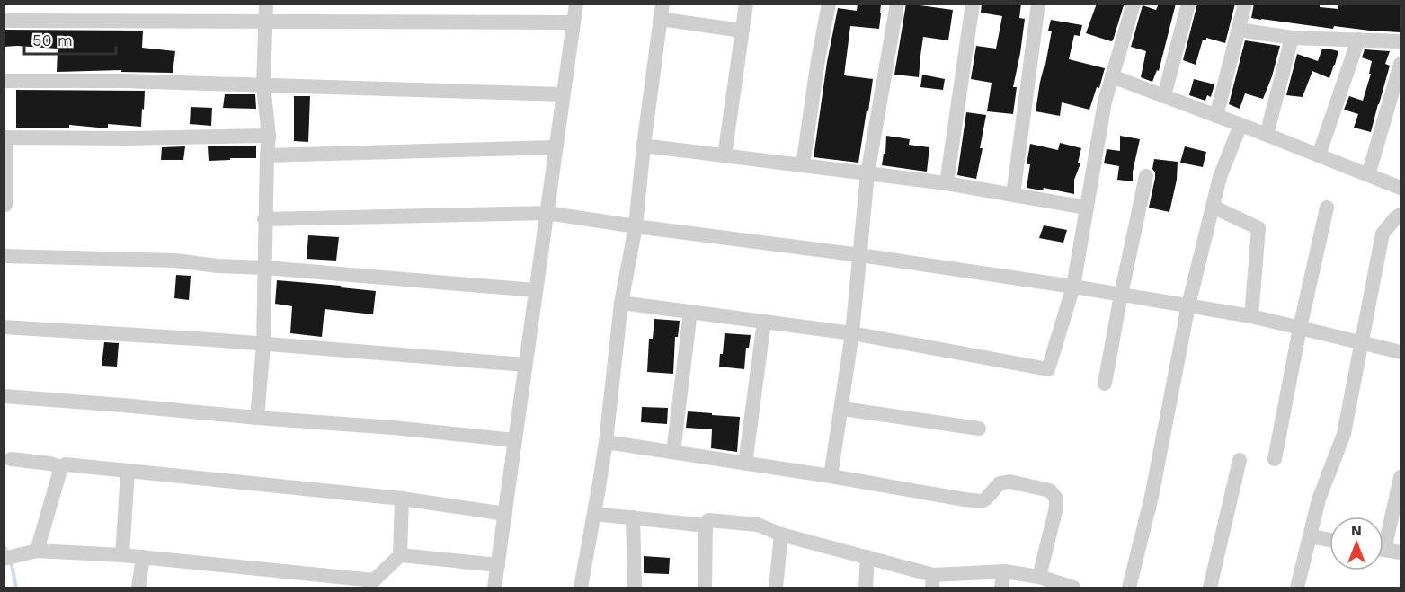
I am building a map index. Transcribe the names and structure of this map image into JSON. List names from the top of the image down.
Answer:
{
  "scale_bar": "50 m",
  "north": "top"
}
